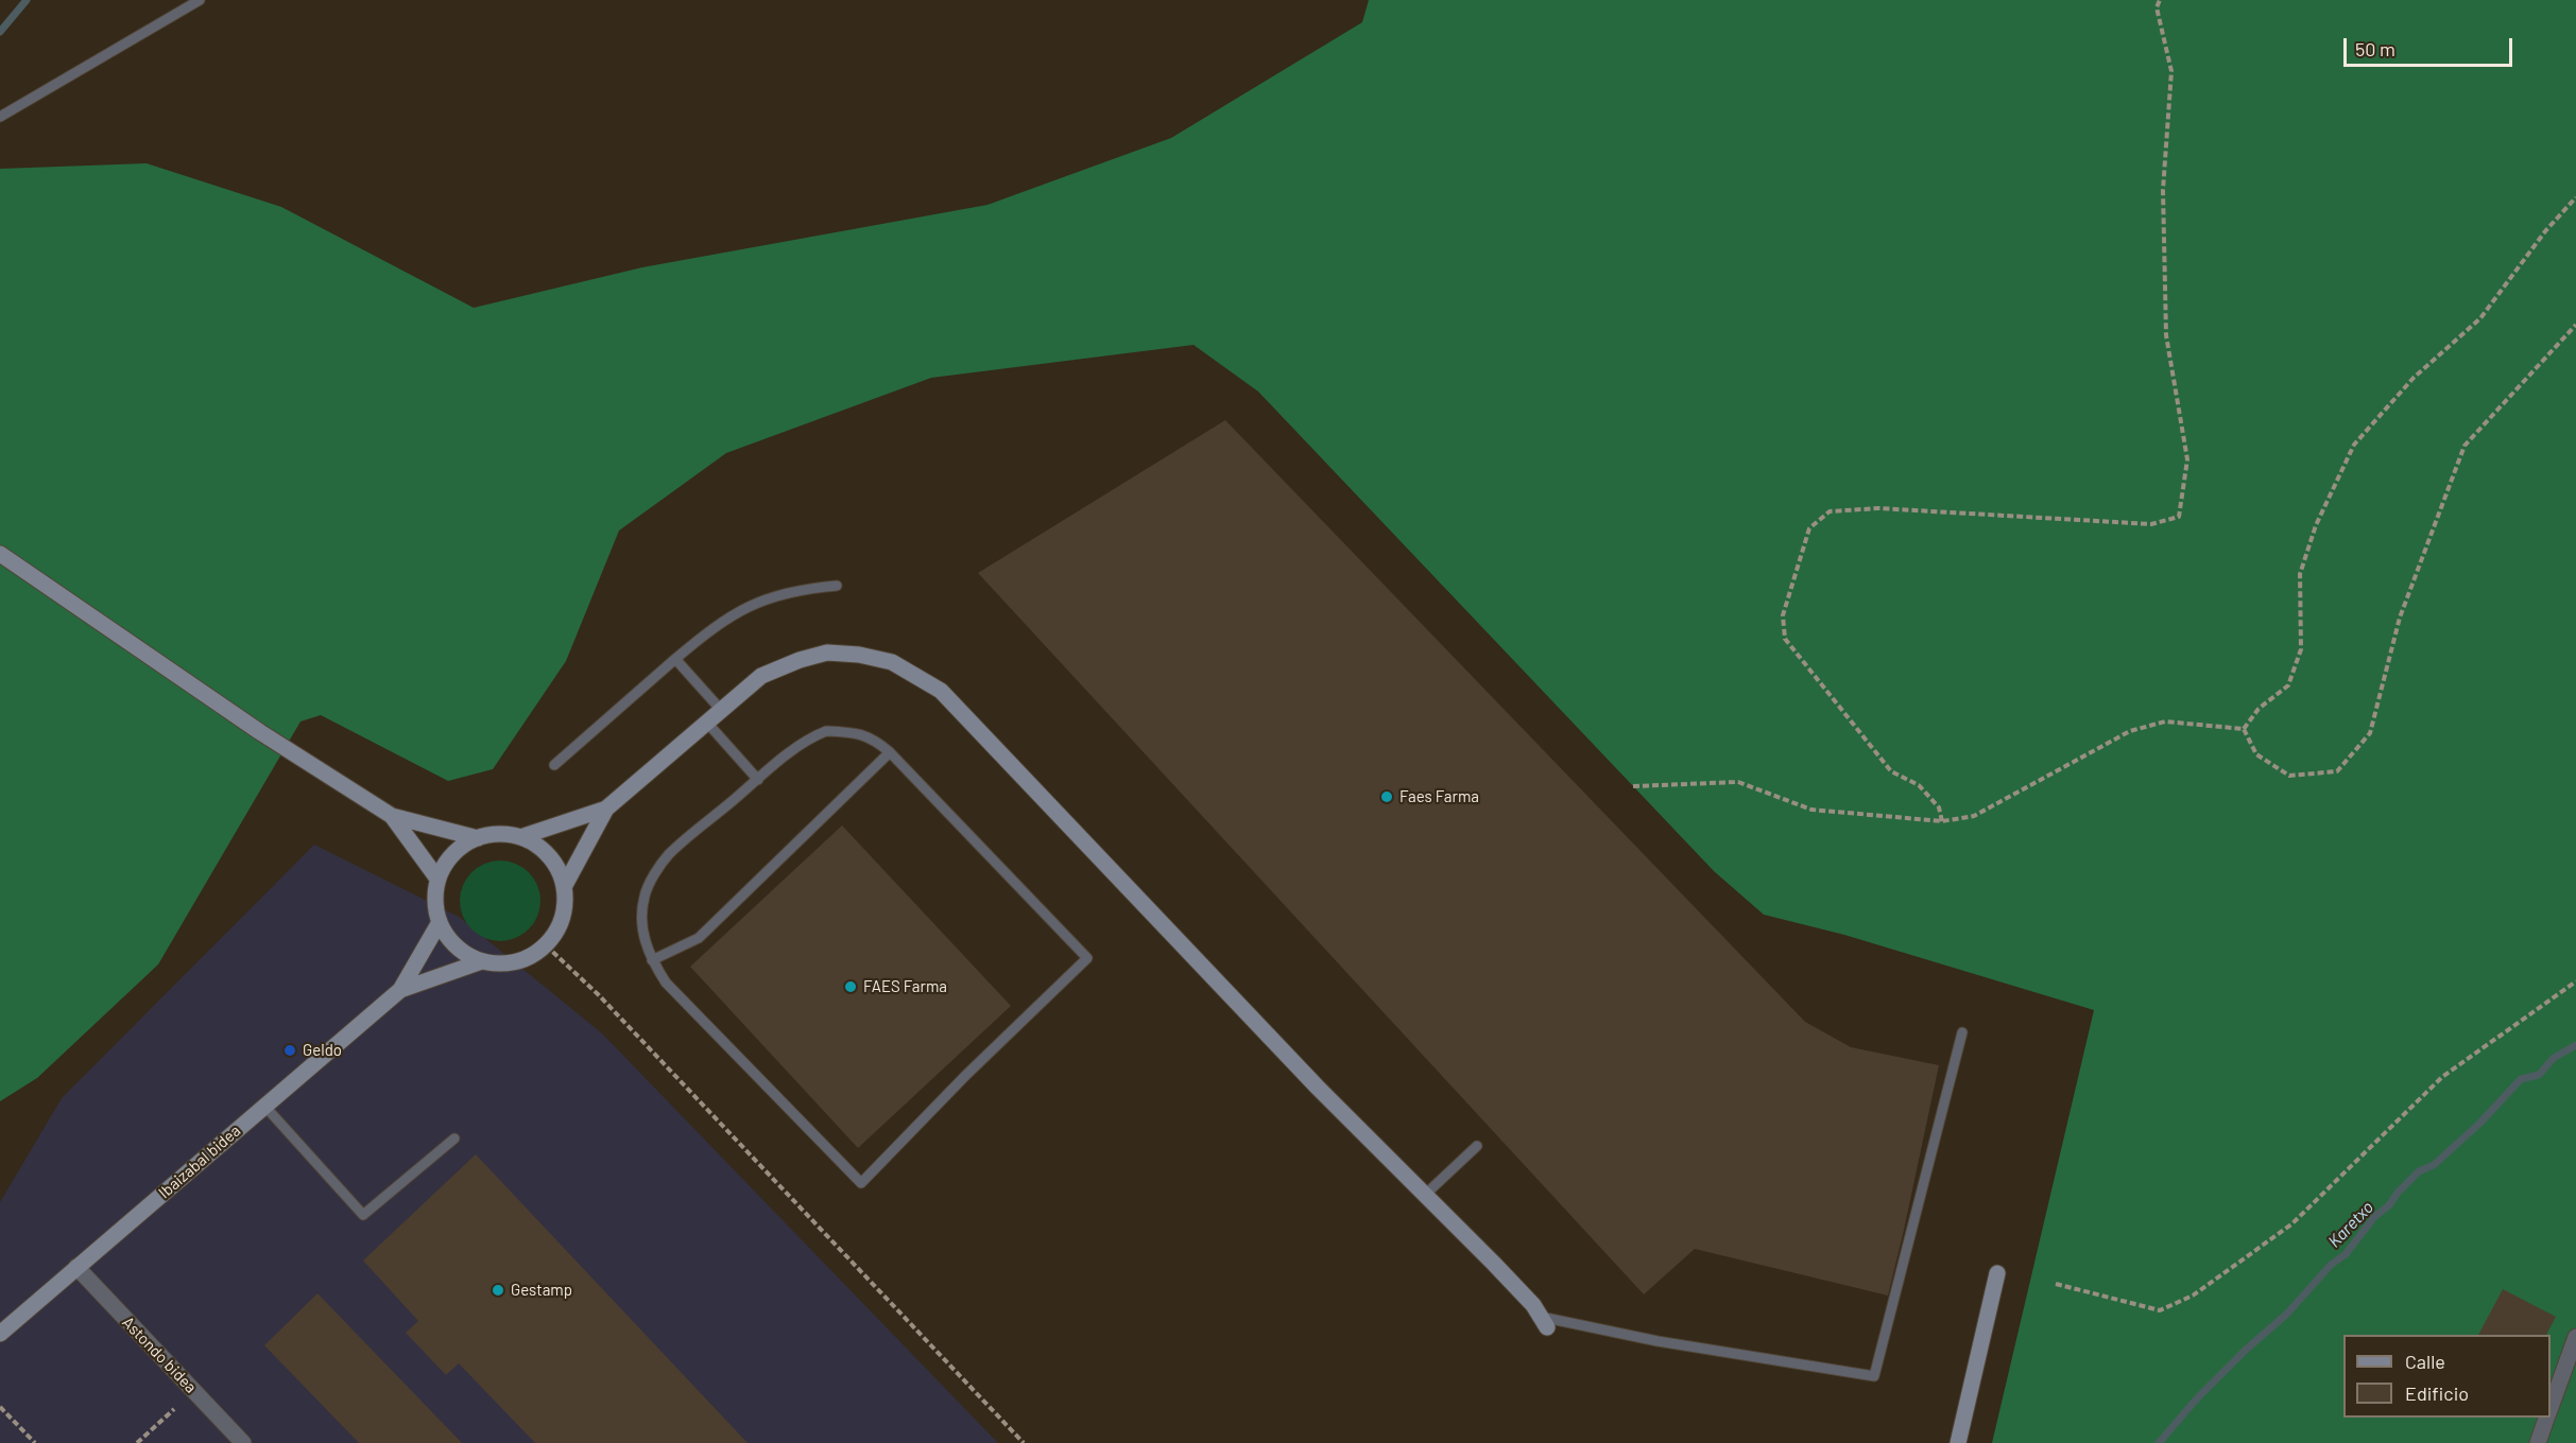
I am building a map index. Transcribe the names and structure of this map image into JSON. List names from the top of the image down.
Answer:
{
  "streets": {
    "street": ["Ibaizabal bidea", "Astondo bidea"]
  },
  "crossings": [
    ["Ibaizabal bidea", "Astondo bidea"]
  ],
  "water": ["Karetxo"],
  "places": [
    "Faes Farma",
    "FAES Farma",
    "Geldo",
    "Gestamp"
  ],
  "legend": ["Calle", "Edificio"],
  "scale_bar": "50 m"
}
